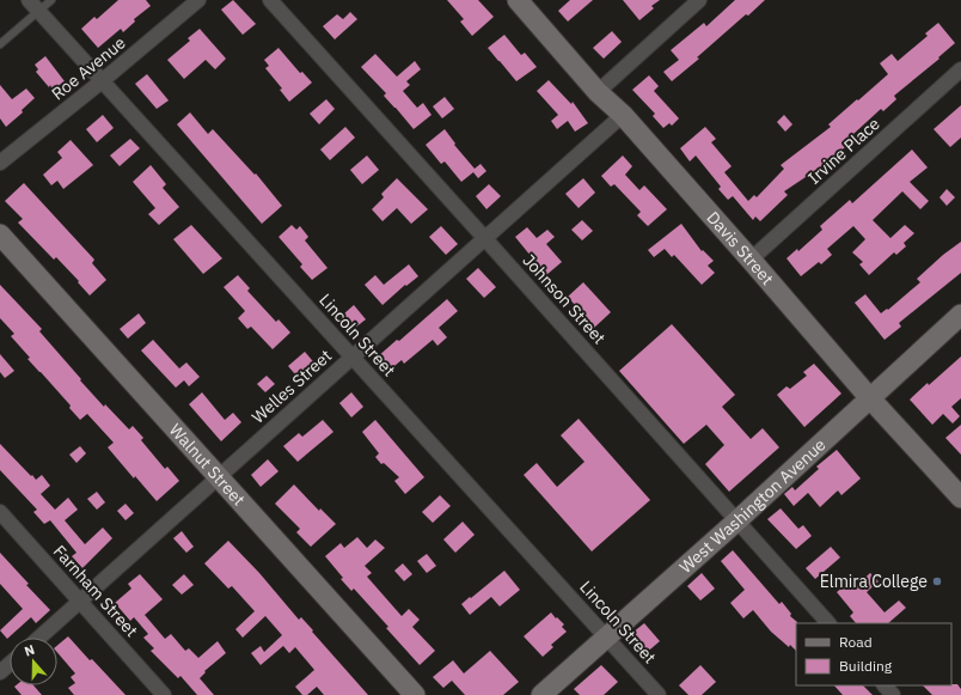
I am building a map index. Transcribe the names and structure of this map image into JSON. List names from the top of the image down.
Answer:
{
  "streets": {
    "street": [
      "Roe Avenue",
      "Irvine Place",
      "Davis Street",
      "Johnson Street",
      "Lincoln Street",
      "Welles Street",
      "Walnut Street",
      "West Washington Avenue",
      "Farnham Street"
    ]
  },
  "crossings": [
    ["Roe Avenue", "Lincoln Street"],
    ["Irvine Place", "Davis Street"],
    ["Davis Street", "Welles Street"],
    ["Davis Street", "West Washington Avenue"],
    ["Johnson Street", "Welles Street"],
    ["Johnson Street", "West Washington Avenue"],
    ["Lincoln Street", "Welles Street"],
    ["Lincoln Street", "West Washington Avenue"],
    ["Welles Street", "Walnut Street"],
    ["Welles Street", "Farnham Street"]
  ],
  "places": ["Elmira College"],
  "legend": ["Road", "Building"],
  "north": "top"
}
